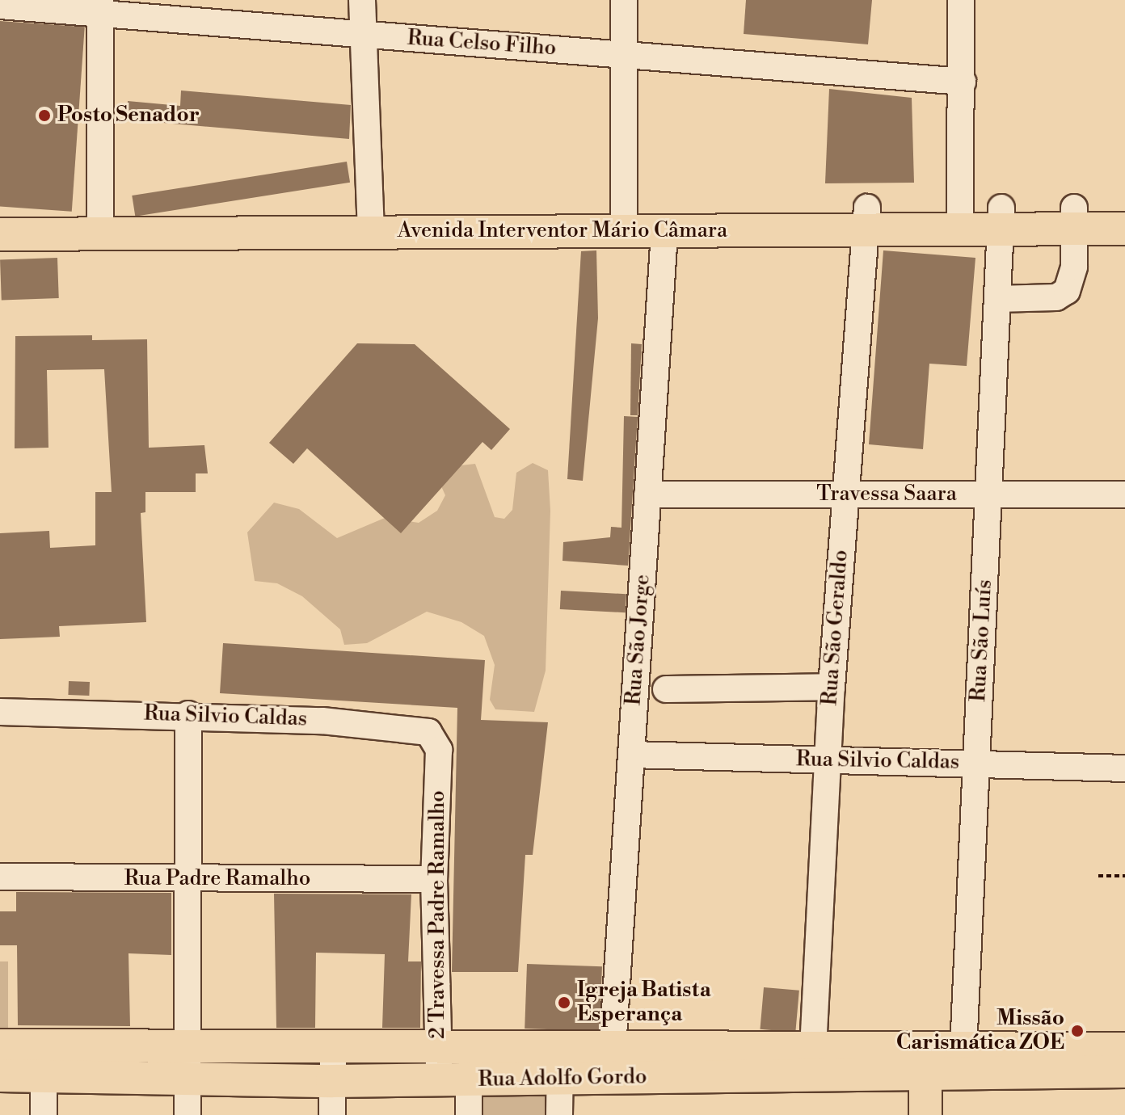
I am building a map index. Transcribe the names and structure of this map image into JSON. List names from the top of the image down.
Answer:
{
  "streets": {
    "main road": ["Avenida Interventor Mário Câmara", "Rua Adolfo Gordo"],
    "street": [
      "Rua Celso Filho",
      "Travessa Saara",
      "Rua São Geraldo",
      "Rua São Jorge",
      "Rua São Luís",
      "Rua Silvio Caldas",
      "Rua Padre Ramalho",
      "2 Travessa Padre Ramalho"
    ]
  },
  "crossings": [
    ["Avenida Interventor Mário Câmara", "Rua São Geraldo"],
    ["Avenida Interventor Mário Câmara", "Rua São Jorge"],
    ["Avenida Interventor Mário Câmara", "Rua São Luís"],
    ["Travessa Saara", "Rua São Geraldo"],
    ["Travessa Saara", "Rua São Jorge"],
    ["Travessa Saara", "Rua São Luís"],
    ["Rua São Geraldo", "Rua Silvio Caldas"],
    ["Rua São Geraldo", "Rua Adolfo Gordo"],
    ["Rua São Jorge", "Rua Silvio Caldas"],
    ["Rua São Jorge", "Rua Adolfo Gordo"],
    ["Rua São Luís", "Rua Silvio Caldas"],
    ["Rua São Luís", "Rua Adolfo Gordo"],
    ["Rua Silvio Caldas", "2 Travessa Padre Ramalho"],
    ["Rua Padre Ramalho", "2 Travessa Padre Ramalho"],
    ["2 Travessa Padre Ramalho", "Rua Adolfo Gordo"]
  ],
  "places": ["Posto Senador", "Igreja Batista Esperança", "Missão Carismática ZOE"]
}
